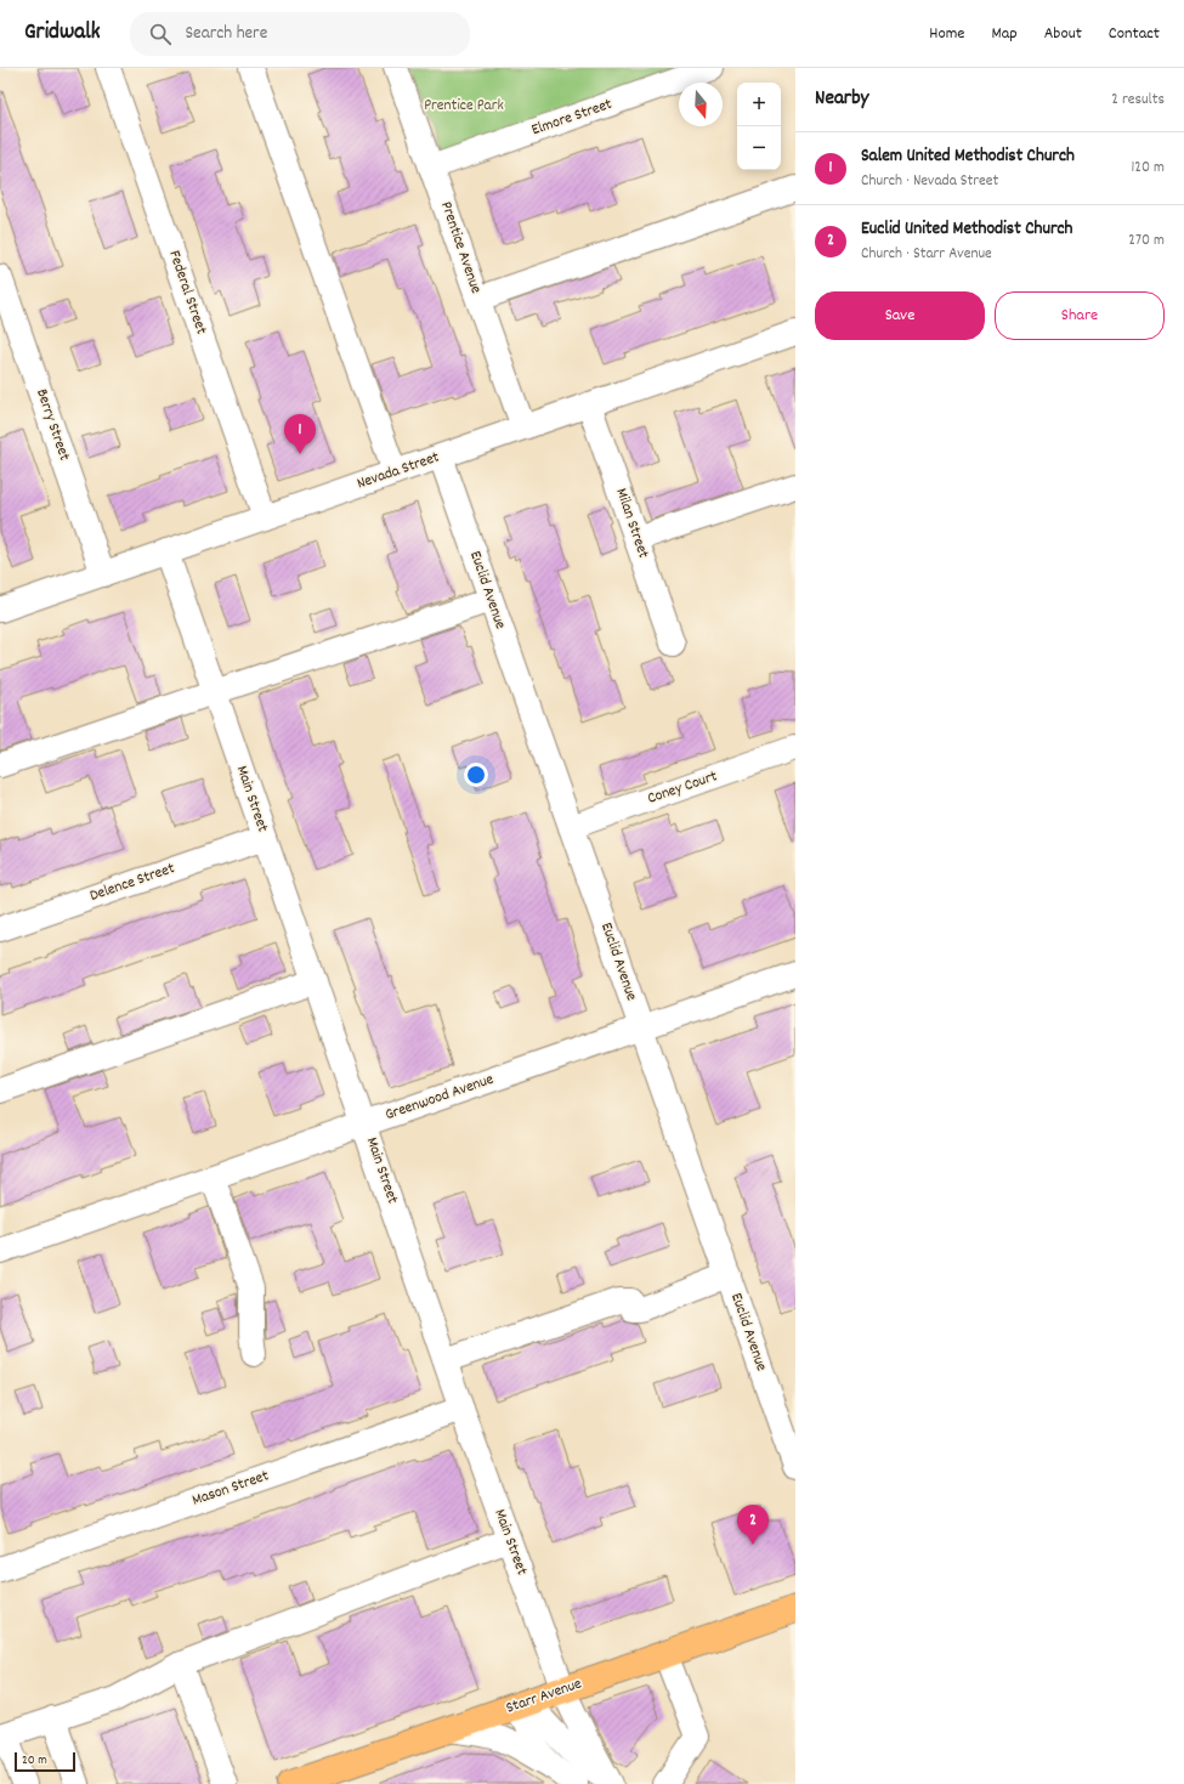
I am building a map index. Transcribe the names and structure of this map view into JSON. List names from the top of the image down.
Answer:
{
  "streets": {
    "main road": ["Starr Avenue"],
    "street": [
      "Elmore Street",
      "Prentice Avenue",
      "Federal Street",
      "Berry Street",
      "Nevada Street",
      "Milan Street",
      "Euclid Avenue",
      "Coney Court",
      "Main Street",
      "Delence Street",
      "Greenwood Avenue",
      "Mason Street"
    ]
  },
  "crossings": [
    ["Elmore Street", "Prentice Avenue"],
    ["Prentice Avenue", "Nevada Street"],
    ["Federal Street", "Nevada Street"],
    ["Berry Street", "Nevada Street"],
    ["Nevada Street", "Milan Street"],
    ["Nevada Street", "Euclid Avenue"],
    ["Nevada Street", "Main Street"],
    ["Euclid Avenue", "Coney Court"],
    ["Euclid Avenue", "Greenwood Avenue"],
    ["Main Street", "Delence Street"],
    ["Main Street", "Greenwood Avenue"],
    ["Main Street", "Mason Street"],
    ["Main Street", "Starr Avenue"]
  ],
  "parks": ["Prentice Park"],
  "scale_bar": "20 m",
  "north": "bottom",
  "page": {
    "header": "Gridwalk",
    "search": "Search here",
    "nav": [
      "Home",
      "Map",
      "About",
      "Contact"
    ],
    "heading": ["Nearby", "2 results"],
    "map_buttons": ["+", "−"],
    "list": [
      {
        "mark": "1",
        "name": "Salem United Methodist Church",
        "note": "Church · Nevada Street",
        "value": "120 m"
      },
      {
        "mark": "2",
        "name": "Euclid United Methodist Church",
        "note": "Church · Starr Avenue",
        "value": "270 m"
      }
    ],
    "buttons": ["Save", "Share"],
    "pins": ["1", "2"],
    "scale": "20 m"
  }
}
